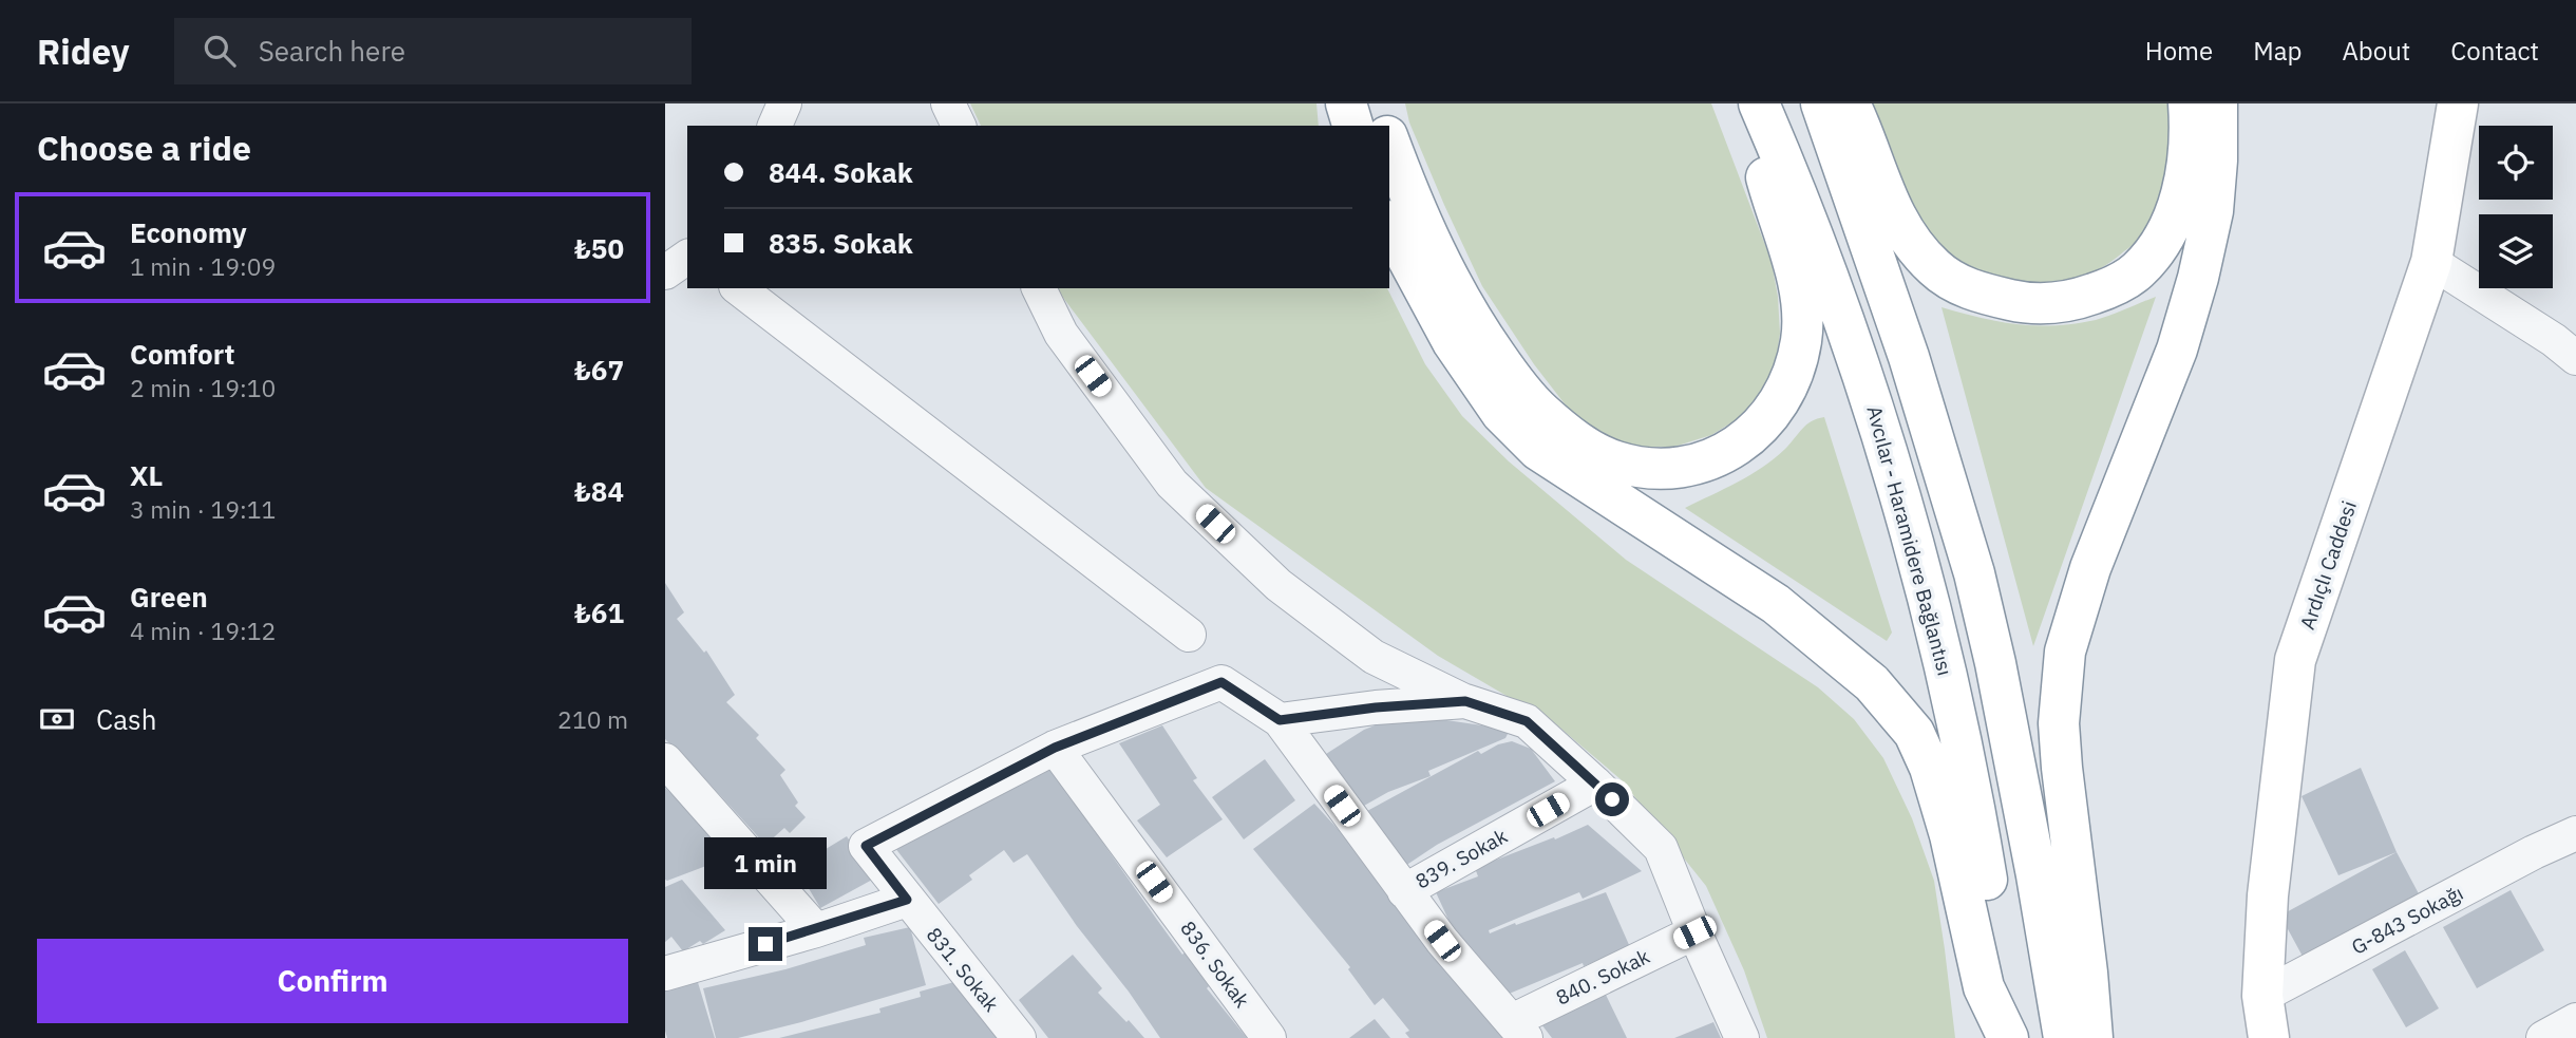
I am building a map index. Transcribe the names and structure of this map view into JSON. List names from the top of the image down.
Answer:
{
  "streets": {
    "main road": ["Avcılar - Haramidere Bağlantısı", "Ardıçlı Caddesi"],
    "street": [
      "839. Sokak",
      "G-843 Sokağı",
      "836. Sokak",
      "831. Sokak",
      "840. Sokak"
    ]
  },
  "crossings": [
    ["Ardıçlı Caddesi", "G-843 Sokağı"],
    ["836. Sokak", "831. Sokak"]
  ],
  "page": {
    "header": "Ridey",
    "search": "Search here",
    "nav": [
      "Home",
      "Map",
      "About",
      "Contact"
    ],
    "heading": "Choose a ride",
    "banner": ["844. Sokak", "835. Sokak"],
    "list": [
      {
        "name": "Economy",
        "note": "1 min · 19:09",
        "value": "₺50"
      },
      {
        "name": "Comfort",
        "note": "2 min · 19:10",
        "value": "₺67"
      },
      {
        "name": "XL",
        "note": "3 min · 19:11",
        "value": "₺84"
      },
      {
        "name": "Green",
        "note": "4 min · 19:12",
        "value": "₺61"
      }
    ],
    "pay": ["Cash", "210 m"],
    "bubble": "1 min",
    "buttons": "Confirm"
  }
}
